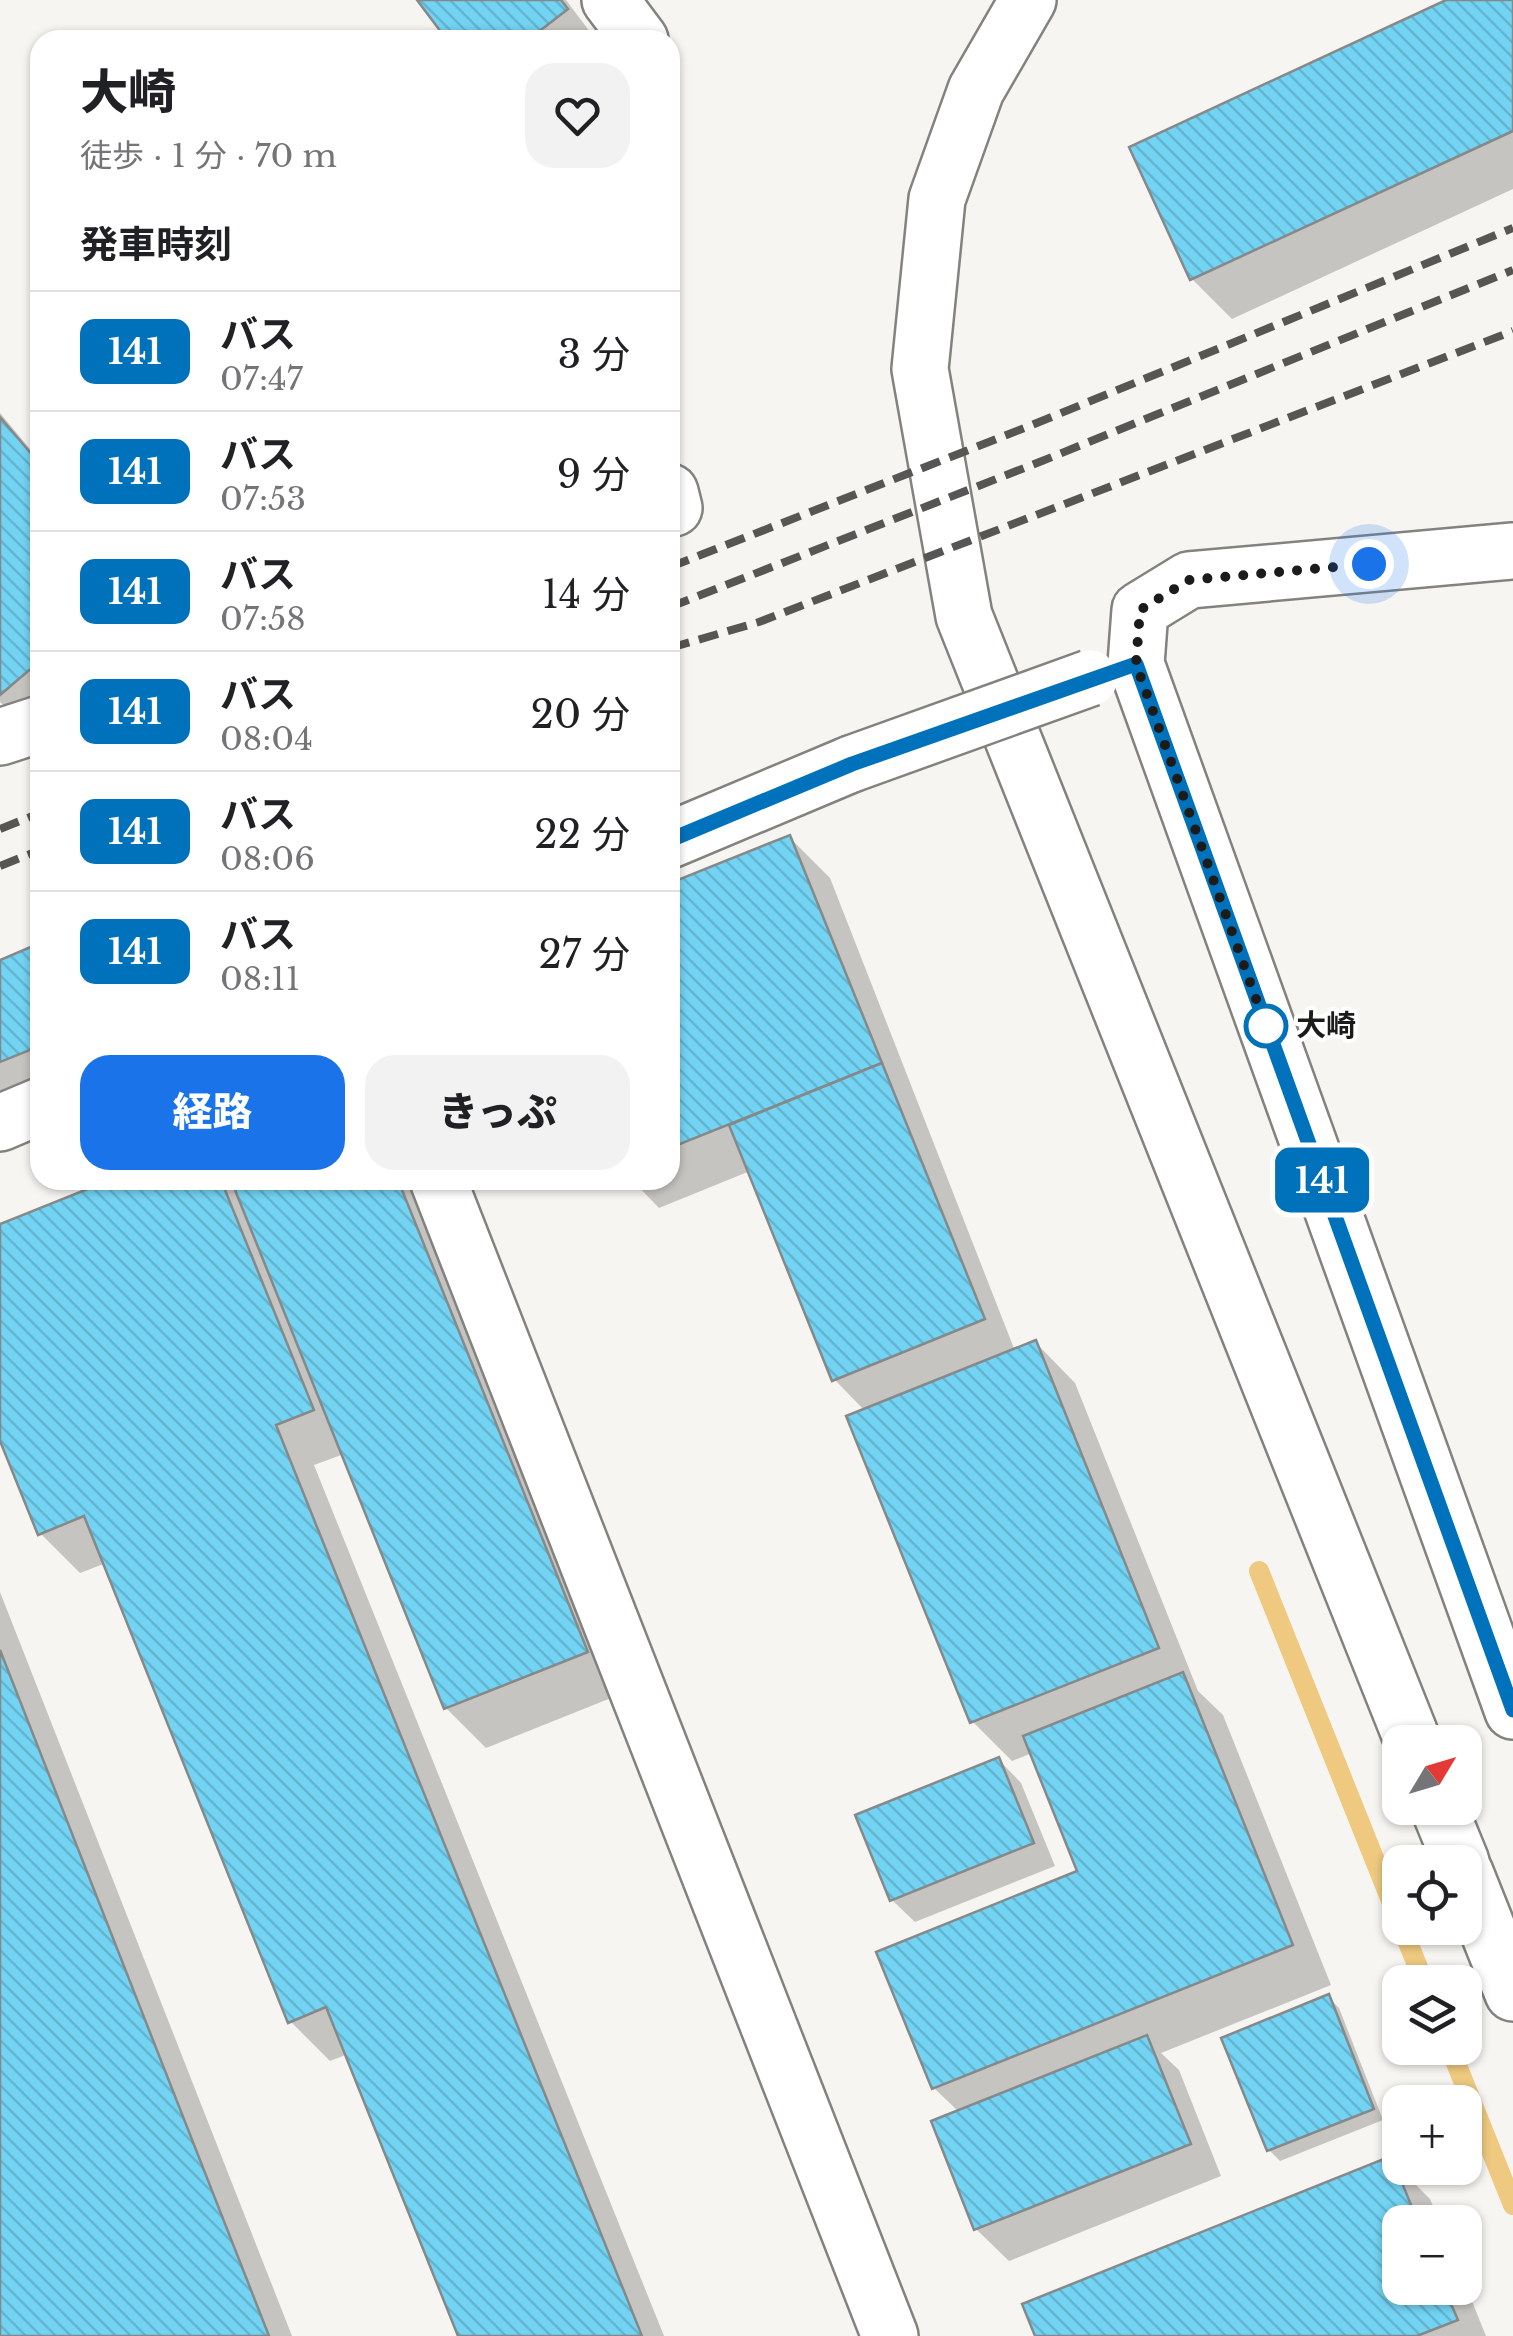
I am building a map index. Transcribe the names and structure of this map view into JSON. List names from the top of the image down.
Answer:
{
  "places": ["大崎"],
  "lines": ["bus line 141"],
  "north": "top right",
  "page": {
    "on_map": "141",
    "heading": [
      ["大崎", "徒歩 · 1 分 · 70 m"],
      "発車時刻"
    ],
    "list": [
      {
        "mark": "141",
        "name": "バス",
        "note": "07:47",
        "value": "3 分"
      },
      {
        "mark": "141",
        "name": "バス",
        "note": "07:53",
        "value": "9 分"
      },
      {
        "mark": "141",
        "name": "バス",
        "note": "07:58",
        "value": "14 分"
      },
      {
        "mark": "141",
        "name": "バス",
        "note": "08:04",
        "value": "20 分"
      },
      {
        "mark": "141",
        "name": "バス",
        "note": "08:06",
        "value": "22 分"
      },
      {
        "mark": "141",
        "name": "バス",
        "note": "08:11",
        "value": "27 分"
      }
    ],
    "buttons": ["経路", "きっぷ"],
    "map_buttons": ["+", "−"]
  }
}
